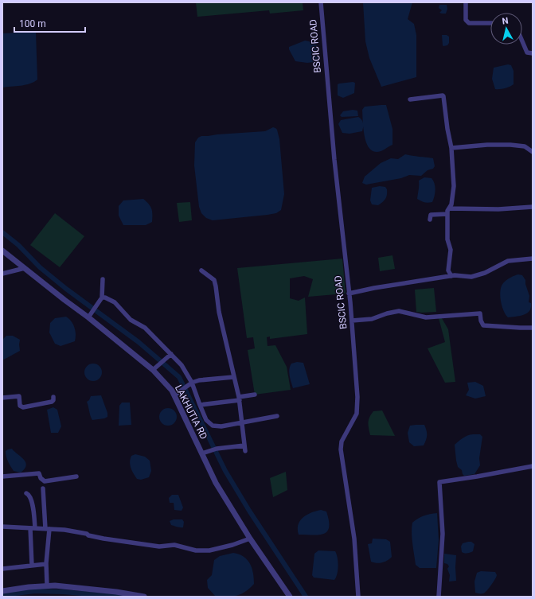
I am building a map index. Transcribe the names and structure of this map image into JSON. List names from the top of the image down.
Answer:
{
  "streets": {
    "street": ["BSCIC ROAD", "LAKHUTIA RD"]
  },
  "scale_bar": "100 m",
  "north": "top"
}
